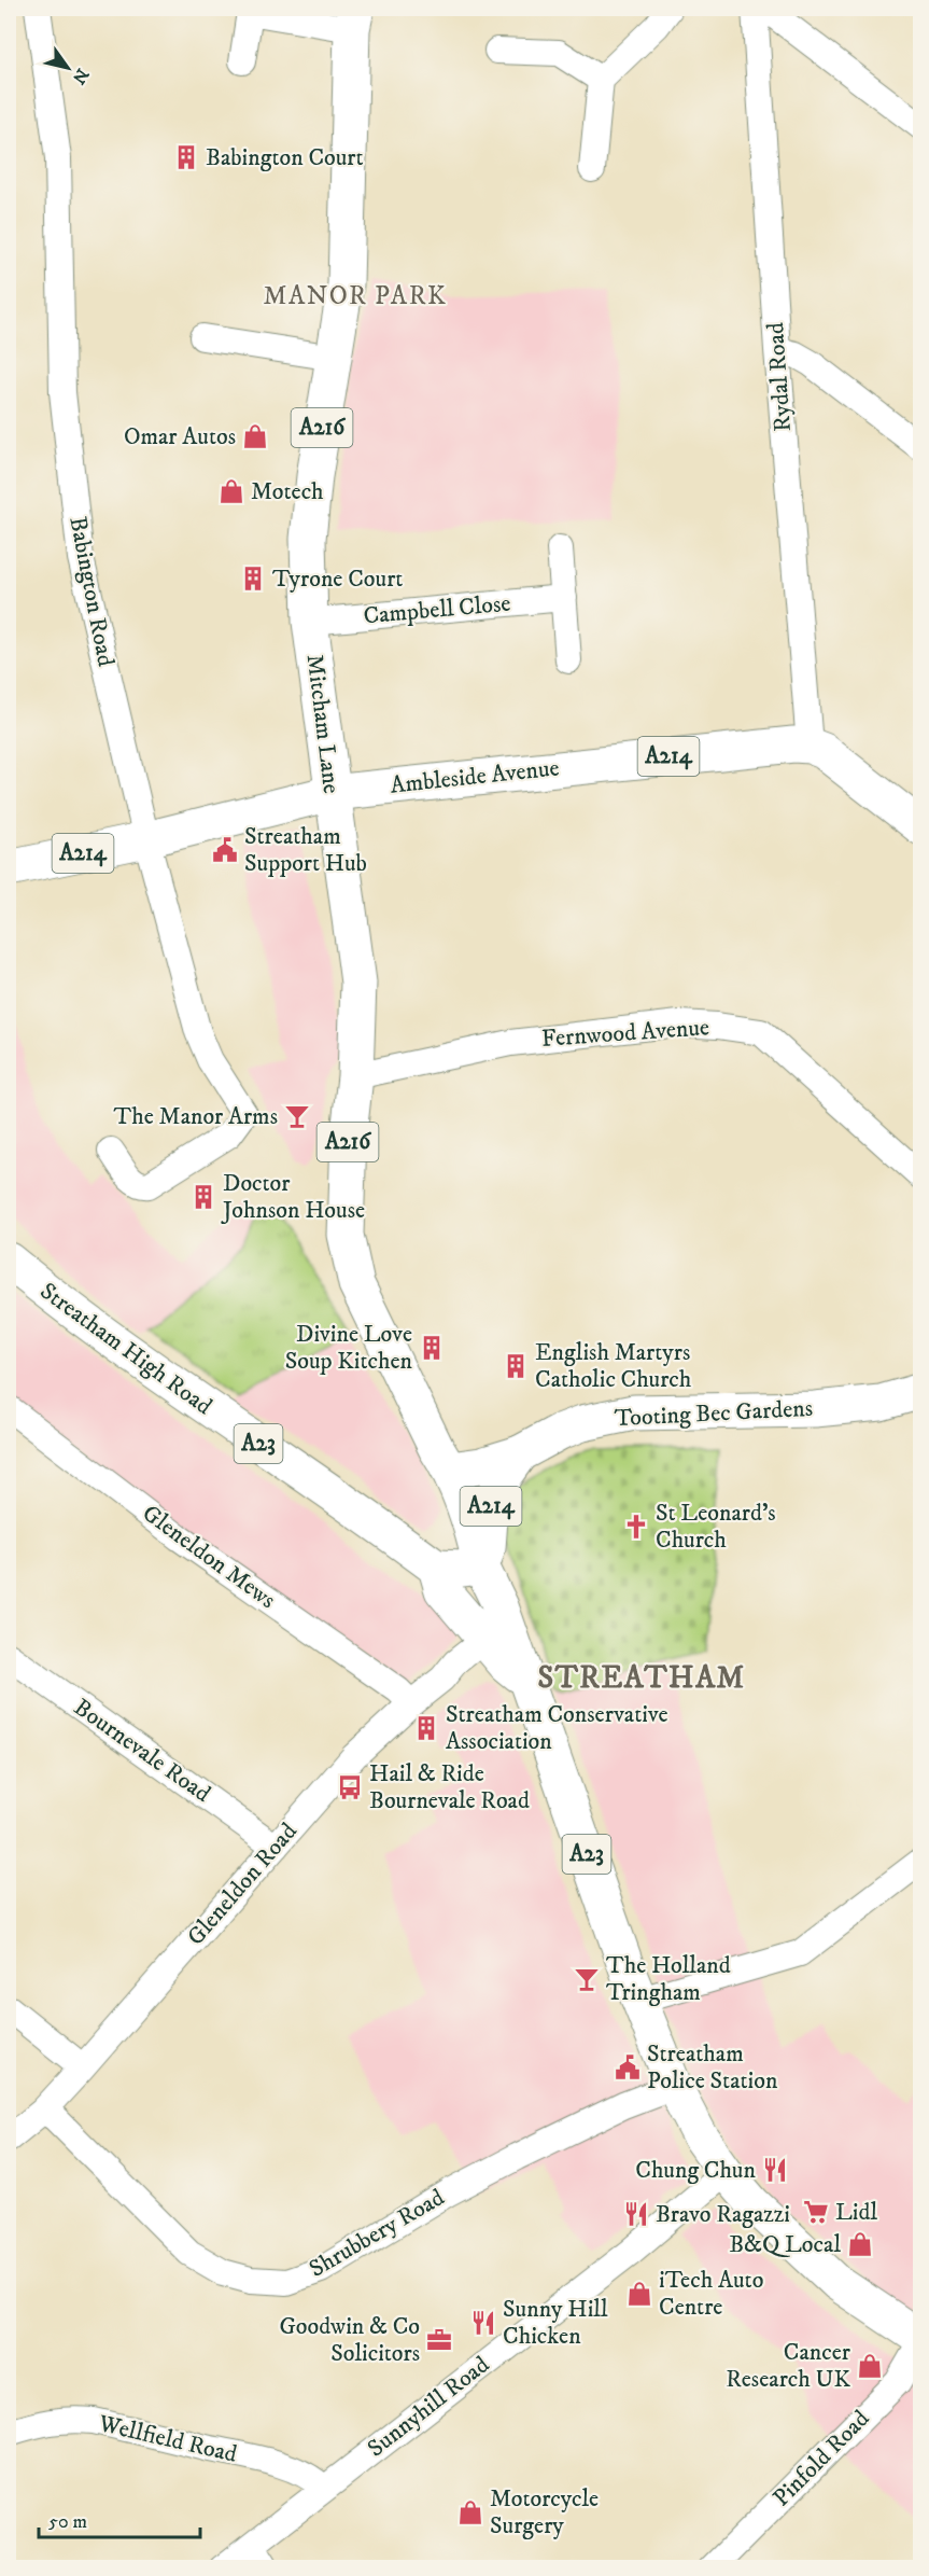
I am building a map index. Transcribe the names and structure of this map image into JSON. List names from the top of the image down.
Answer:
{
  "streets": {
    "main road": [
      "A216",
      "Mitcham Lane",
      "A214",
      "Ambleside Avenue",
      "Streatham High Road",
      "Tooting Bec Gardens",
      "A23"
    ],
    "street": [
      "Rydal Road",
      "Babington Road",
      "Campbell Close",
      "Fernwood Avenue",
      "Gleneldon Mews",
      "Bournevale Road",
      "Gleneldon Road",
      "Shrubbery Road",
      "Sunnyhill Road",
      "Wellfield Road",
      "Pinfold Road"
    ]
  },
  "crossings": [
    ["Rydal Road", "Ambleside Avenue"],
    ["Babington Road", "Ambleside Avenue"],
    ["Campbell Close", "Mitcham Lane"],
    ["Mitcham Lane", "Ambleside Avenue"],
    ["Mitcham Lane", "Fernwood Avenue"],
    ["Mitcham Lane", "Tooting Bec Gardens"],
    ["Mitcham Lane", "A23"],
    ["Streatham High Road", "A23"],
    ["Tooting Bec Gardens", "A23"],
    ["A23", "Gleneldon Road"],
    ["A23", "Shrubbery Road"],
    ["A23", "Sunnyhill Road"],
    ["A23", "Pinfold Road"],
    ["Gleneldon Mews", "Gleneldon Road"],
    ["Bournevale Road", "Gleneldon Road"],
    ["Gleneldon Road", "Shrubbery Road"],
    ["Sunnyhill Road", "Wellfield Road"]
  ],
  "districts": ["MANOR PARK", "STREATHAM"],
  "places": {
    "building": [
      "Babington Court",
      "Tyrone Court",
      "Doctor Johnson House",
      "Divine Love Soup Kitchen",
      "English Martyrs Catholic Church",
      "Streatham Conservative Association"
    ],
    "shop": [
      "Omar Autos",
      "Motech",
      "B&Q Local",
      "iTech Auto Centre",
      "Cancer Research UK",
      "Motorcycle Surgery"
    ],
    "public building": ["Streatham Support Hub", "Streatham Police Station"],
    "bar": ["The Manor Arms", "The Holland Tringham"],
    "church": ["St Leonard's Church"],
    "bus stop": ["Hail & Ride Bournevale Road"],
    "restaurant": ["Chung Chun", "Bravo Ragazzi", "Sunny Hill Chicken"],
    "supermarket": ["Lidl"],
    "office": ["Goodwin & Co Solicitors"]
  },
  "scale_bar": "50 m",
  "north": "bottom right"
}
